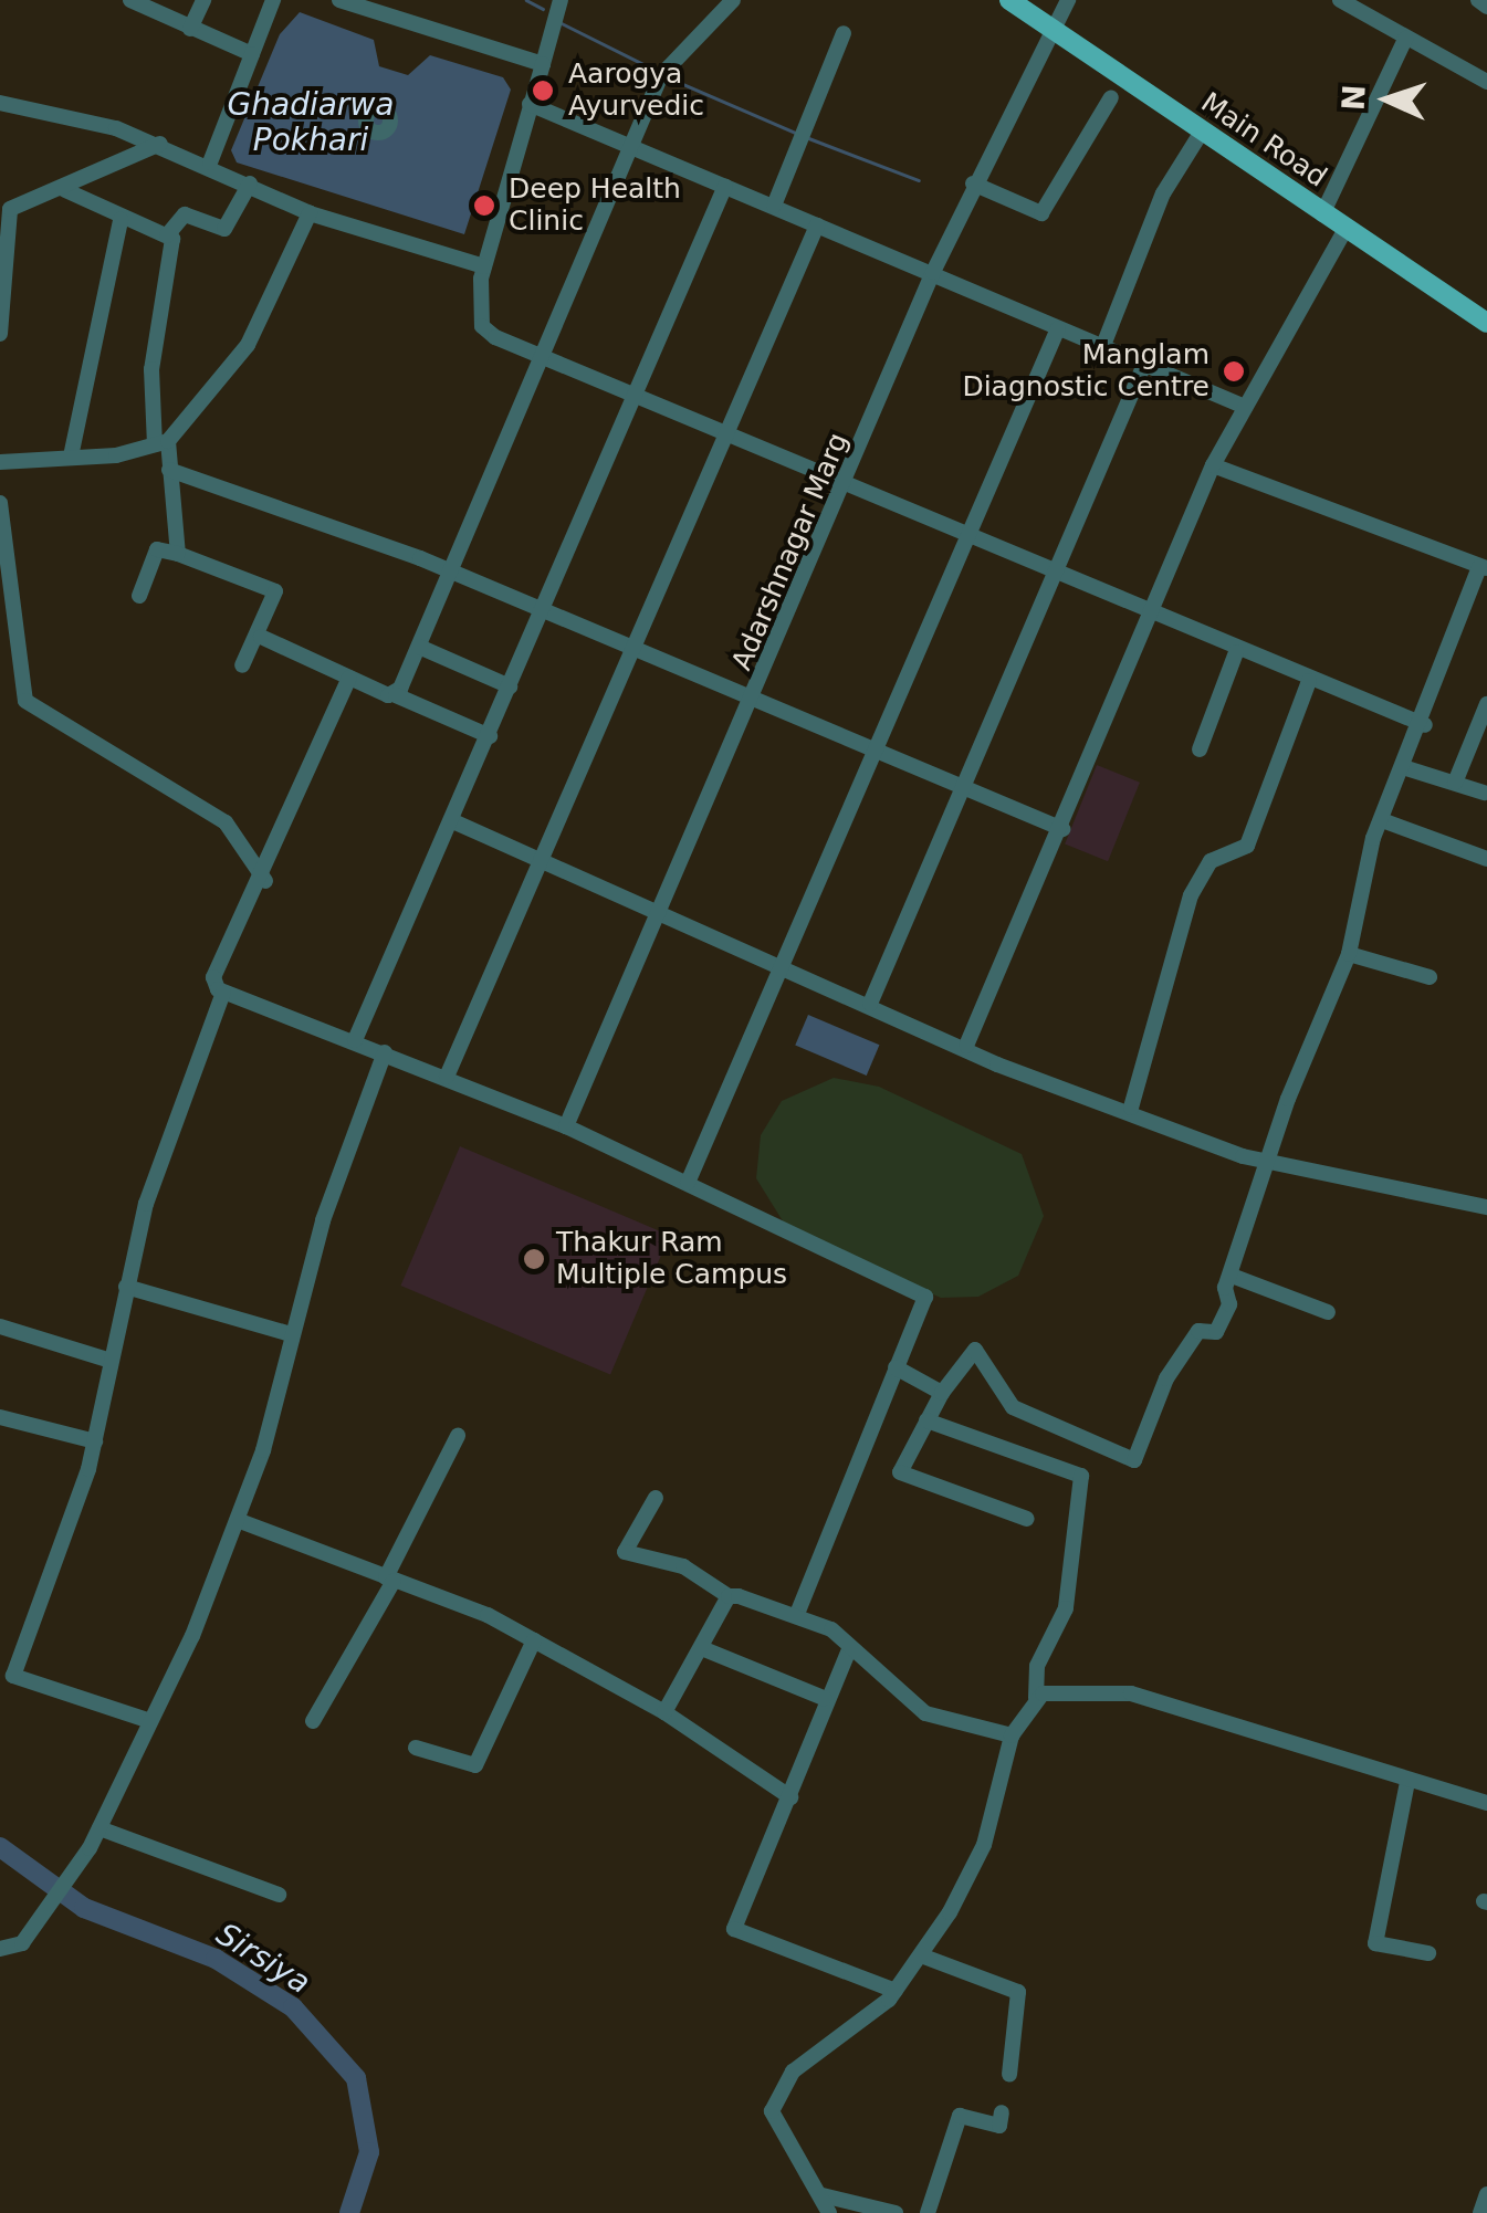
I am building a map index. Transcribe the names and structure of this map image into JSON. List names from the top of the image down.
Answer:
{
  "streets": {
    "main road": ["Main Road"],
    "street": ["Adarshnagar Marg"]
  },
  "crossings": [
    ["Main Road", "Adarshnagar Marg"]
  ],
  "water": ["Ghadiarwa Pokhari", "Sirsiya"],
  "places": [
    "Aarogya Ayurvedic",
    "Deep Health Clinic",
    "Manglam Diagnostic Centre",
    "Thakur Ram Multiple Campus"
  ],
  "north": "left"
}
